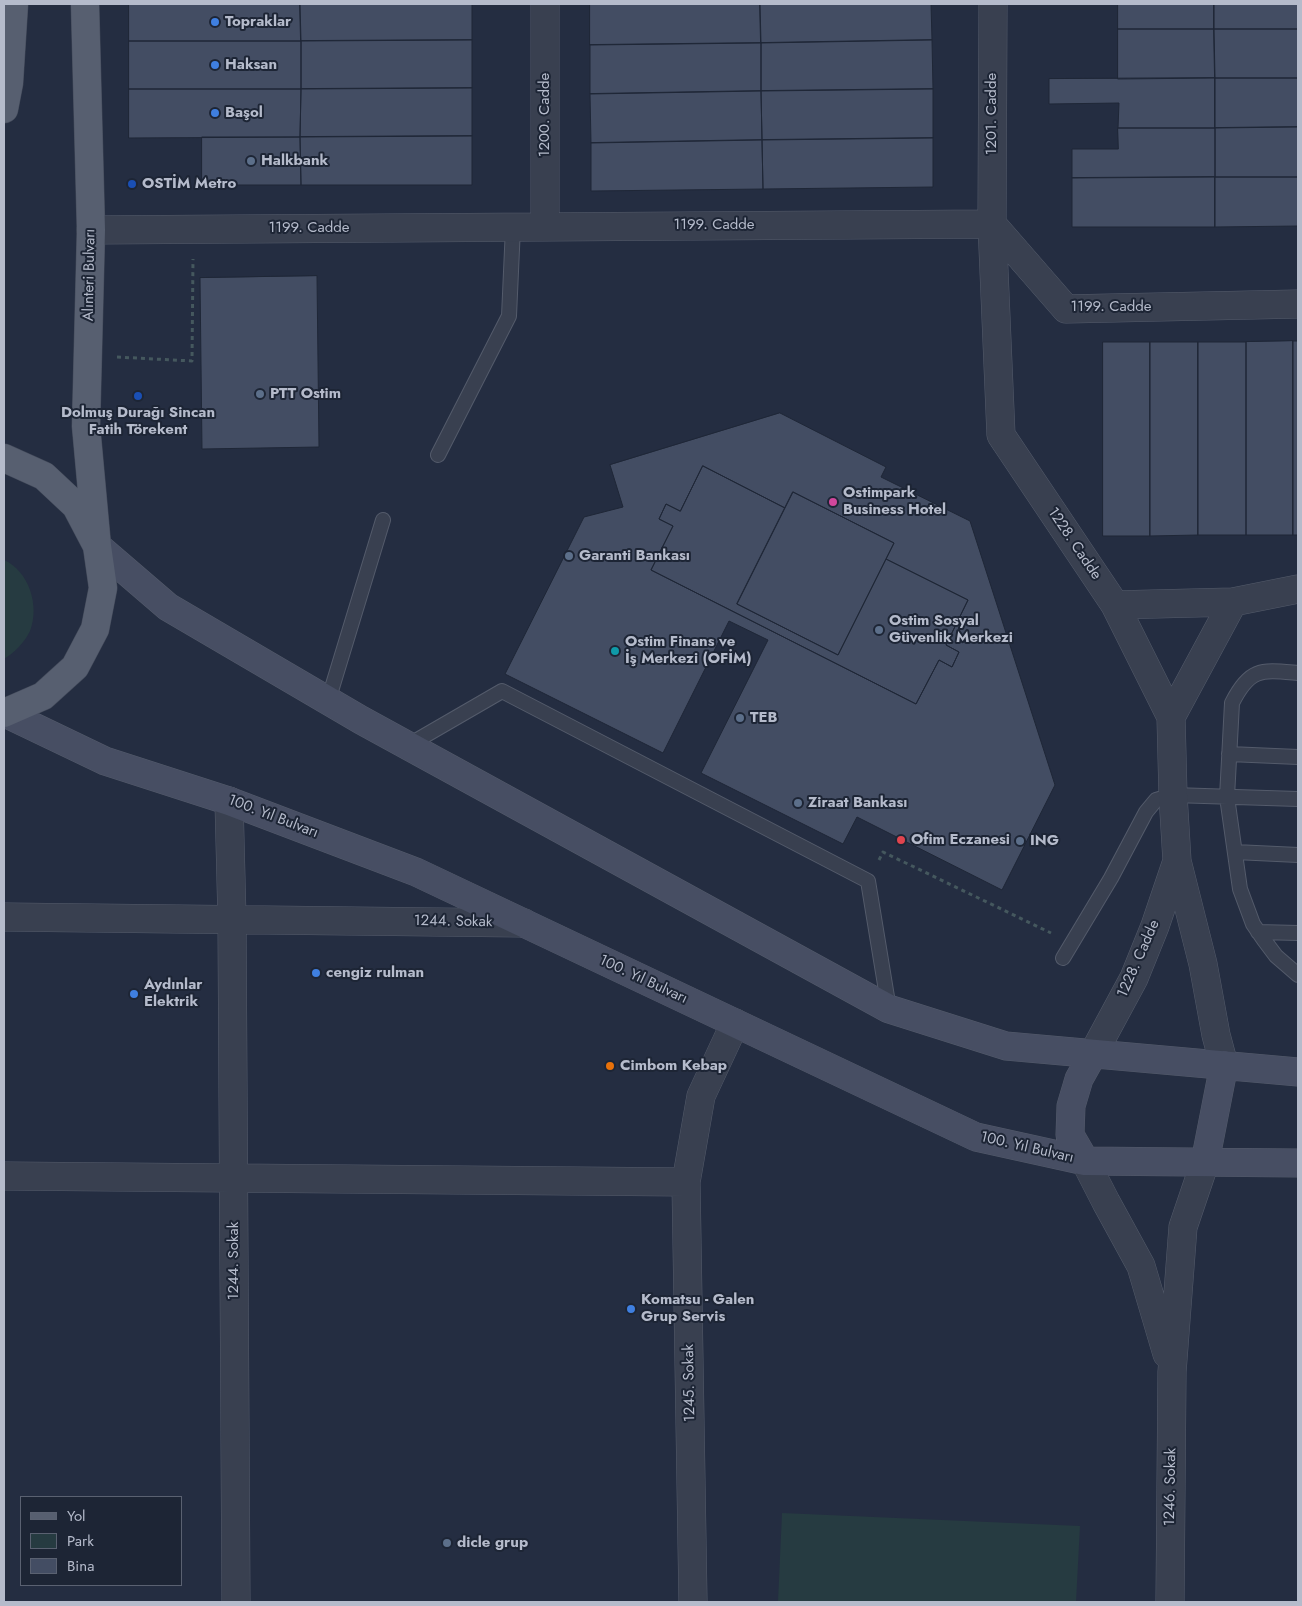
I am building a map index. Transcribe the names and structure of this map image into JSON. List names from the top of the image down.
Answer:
{
  "streets": {
    "main road": ["Alınteri Bulvarı", "100. Yıl Bulvarı"],
    "street": [
      "1201. Cadde",
      "1200. Cadde",
      "1199. Cadde",
      "1228. Cadde",
      "1244. Sokak",
      "1245. Sokak",
      "1246. Sokak"
    ]
  },
  "crossings": [
    ["1201. Cadde", "1199. Cadde"],
    ["1201. Cadde", "1228. Cadde"],
    ["1200. Cadde", "1199. Cadde"],
    ["1199. Cadde", "Alınteri Bulvarı"],
    ["1199. Cadde", "1228. Cadde"],
    ["Alınteri Bulvarı", "100. Yıl Bulvarı"],
    ["100. Yıl Bulvarı", "1244. Sokak"],
    ["100. Yıl Bulvarı", "1245. Sokak"],
    ["100. Yıl Bulvarı", "1246. Sokak"]
  ],
  "places": [
    "Topraklar",
    "Haksan",
    "Başol",
    "Halkbank",
    "OSTİM Metro",
    "PTT Ostim",
    "Dolmuş Durağı Sincan Fatih Törekent",
    "Ostimpark Business Hotel",
    "Garanti Bankası",
    "Ostim Sosyal Güvenlik Merkezi",
    "Ostim Finans ve İş Merkezi (OFİM)",
    "TEB",
    "Ziraat Bankası",
    "Ofim Eczanesi",
    "ING",
    "cengiz rulman",
    "Aydınlar Elektrik",
    "Cimbom Kebap",
    "Komatsu - Galen Grup Servis",
    "dicle grup"
  ],
  "legend": ["Yol", "Park", "Bina"]
}
